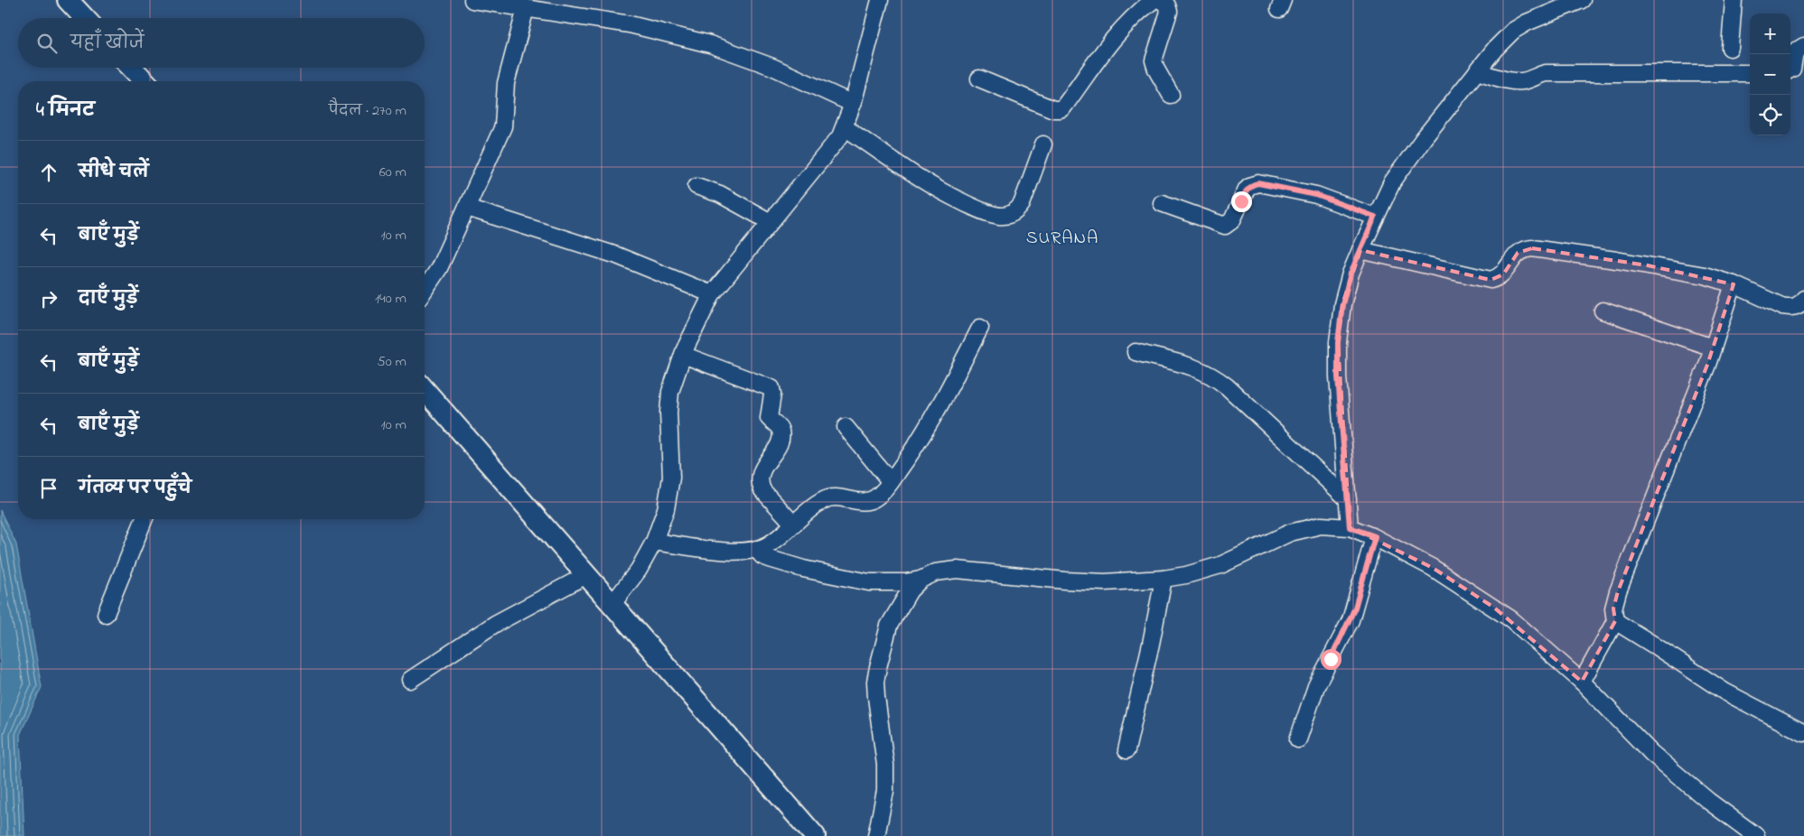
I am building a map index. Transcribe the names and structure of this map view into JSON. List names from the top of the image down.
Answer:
{
  "districts": ["SURANA"],
  "page": {
    "map_buttons": ["+", "−"],
    "search": "यहाँ खोजें",
    "heading": ["4 मिनट", "पैदल · 270 m"],
    "list": [
      ["सीधे चलें", "60 m"],
      ["बाएँ मुड़ें", "10 m"],
      ["दाएँ मुड़ें", "140 m"],
      ["बाएँ मुड़ें", "50 m"],
      ["बाएँ मुड़ें", "10 m"],
      "गंतव्य पर पहुँचे"
    ]
  }
}
